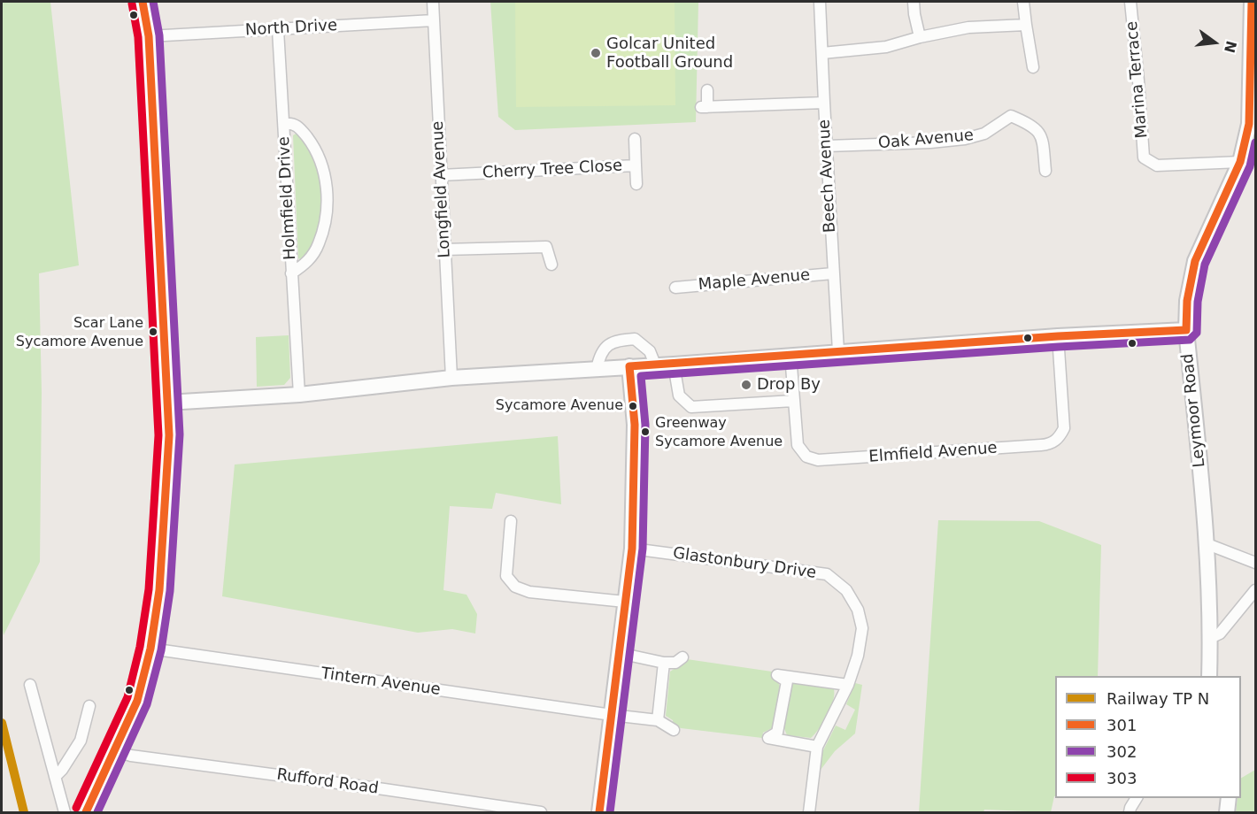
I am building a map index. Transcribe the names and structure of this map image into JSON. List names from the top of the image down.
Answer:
{
  "streets": {
    "street": [
      "North Drive",
      "Marina Terrace",
      "Oak Avenue",
      "Cherry Tree Close",
      "Beech Avenue",
      "Longfield Avenue",
      "Holmfield Drive",
      "Maple Avenue",
      "Leymoor Road",
      "Elmfield Avenue",
      "Glastonbury Drive",
      "Tintern Avenue",
      "Rufford Road"
    ]
  },
  "crossings": [
    ["North Drive", "Longfield Avenue"],
    ["North Drive", "Holmfield Drive"],
    ["Marina Terrace", "Leymoor Road"],
    ["Oak Avenue", "Beech Avenue"],
    ["Cherry Tree Close", "Longfield Avenue"],
    ["Beech Avenue", "Maple Avenue"]
  ],
  "places": [
    "Golcar United Football Ground",
    "Scar Lane Sycamore Avenue",
    "Drop By",
    "Sycamore Avenue",
    "Greenway Sycamore Avenue"
  ],
  "lines": ["transit line 301", "transit line 302", "transit line 303"],
  "legend": [
    "Railway TP N",
    "301",
    "302",
    "303"
  ],
  "north": "right"
}
